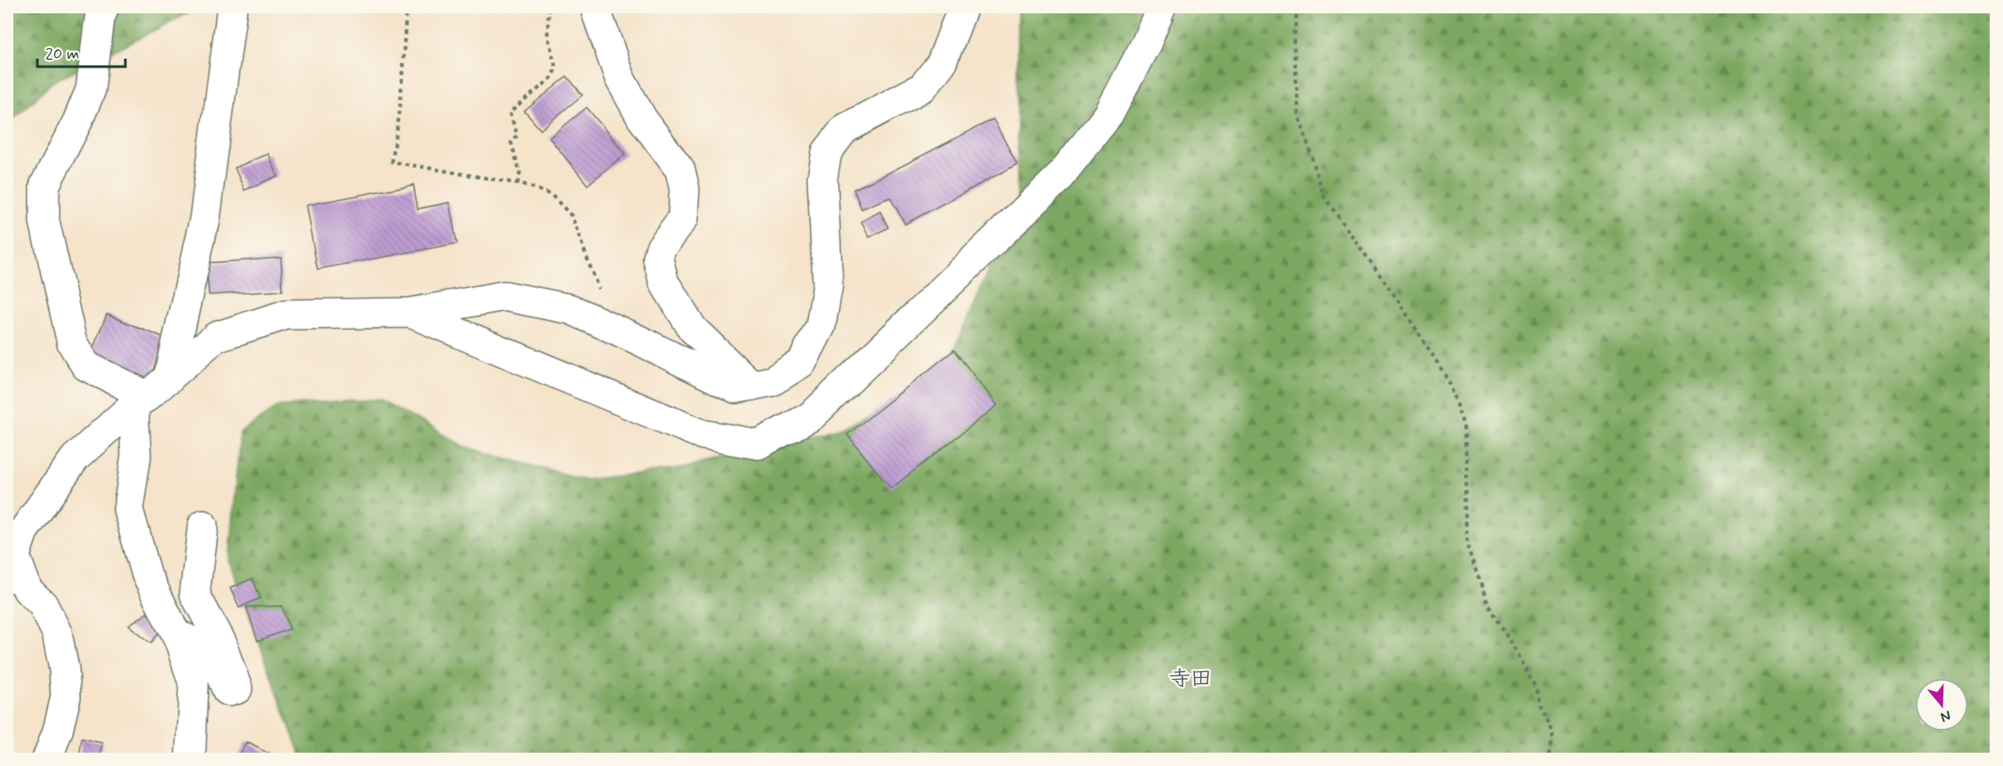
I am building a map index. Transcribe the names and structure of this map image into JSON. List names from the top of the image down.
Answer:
{
  "districts": ["寺田"],
  "scale_bar": "20 m",
  "north": "bottom"
}
